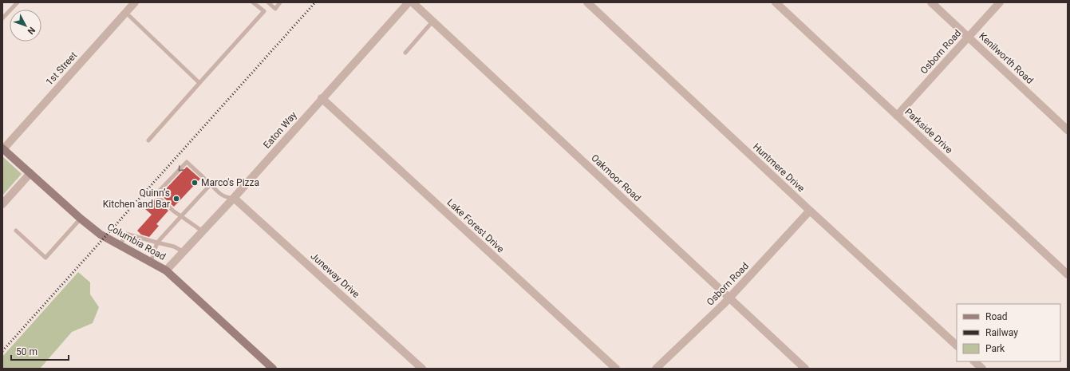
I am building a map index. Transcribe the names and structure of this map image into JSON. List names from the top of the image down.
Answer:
{
  "streets": {
    "main road": ["Columbia Road"],
    "street": [
      "Osborn Road",
      "Kenilworth Road",
      "1st Street",
      "Eaton Way",
      "Parkside Drive",
      "Huntmere Drive",
      "Oakmoor Road",
      "Lake Forest Drive",
      "Juneway Drive"
    ]
  },
  "crossings": [
    ["Osborn Road", "Kenilworth Road"],
    ["Osborn Road", "Parkside Drive"],
    ["Osborn Road", "Huntmere Drive"],
    ["Osborn Road", "Oakmoor Road"],
    ["1st Street", "Columbia Road"],
    ["Eaton Way", "Lake Forest Drive"],
    ["Eaton Way", "Columbia Road"],
    ["Eaton Way", "Juneway Drive"]
  ],
  "places": ["Marco's Pizza", "Quinn’s Kitchen and Bar"],
  "legend": ["Road", "Railway", "Park"],
  "scale_bar": "50 m",
  "north": "bottom right"
}
